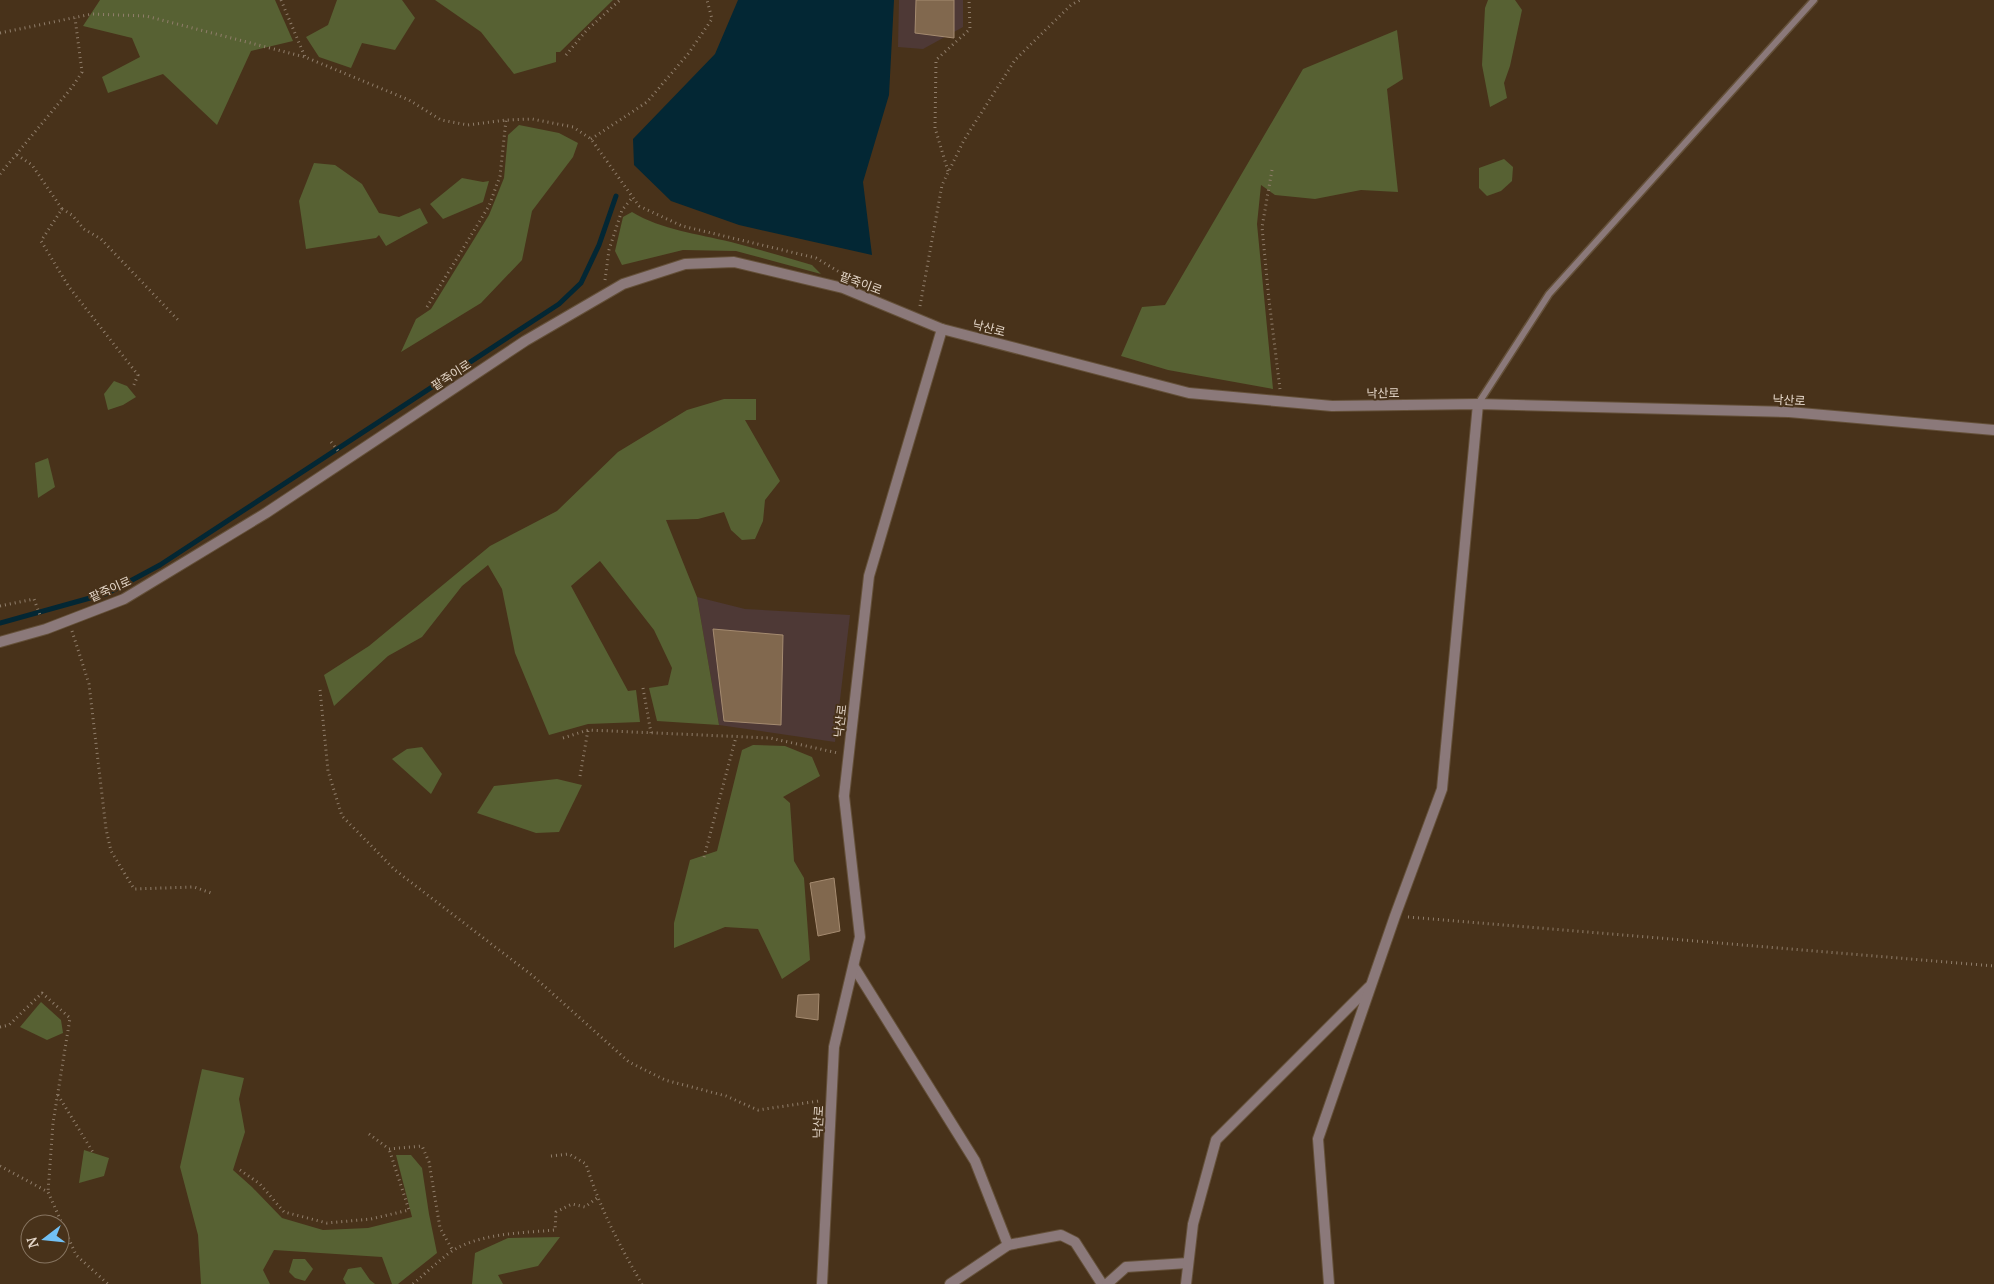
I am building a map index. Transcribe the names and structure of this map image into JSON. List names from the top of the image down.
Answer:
{
  "streets": {
    "street": ["팥죽이로", "낙산로"]
  },
  "crossings": [
    ["팥죽이로", "낙산로"]
  ],
  "north": "left"
}
